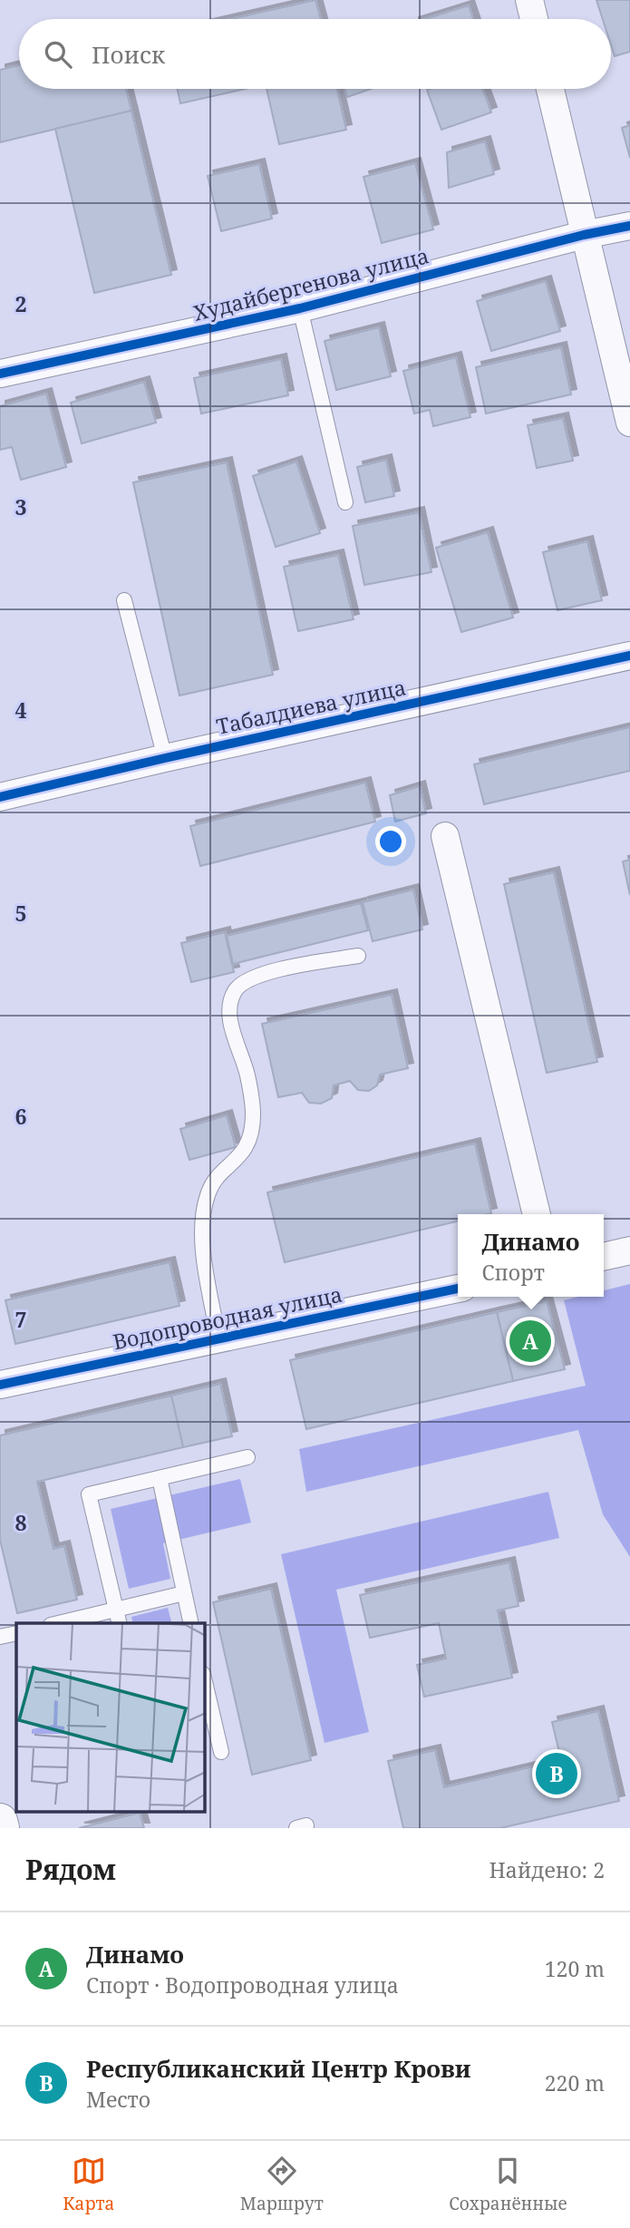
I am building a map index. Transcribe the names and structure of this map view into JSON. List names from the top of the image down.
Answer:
{
  "streets": {
    "street": ["Худайбергенова улица", "Табалдиева улица", "Водопроводная улица"]
  },
  "page": {
    "search": "Поиск",
    "popup": ["Динамо", "Спорт"],
    "pins": ["A", "B"],
    "heading": ["Рядом", "Найдено: 2"],
    "list": [
      {
        "mark": "A",
        "name": "Динамо",
        "note": "Спорт · Водопроводная улица",
        "value": "120 m"
      },
      {
        "mark": "B",
        "name": "Республиканский Центр Крови",
        "note": "Место",
        "value": "220 m"
      }
    ],
    "nav": ["Карта", "Маршрут", "Сохранённые"]
  },
  "grid": {
    "rows": [
      "2",
      "3",
      "4",
      "5",
      "6",
      "7",
      "8"
    ]
  }
}
